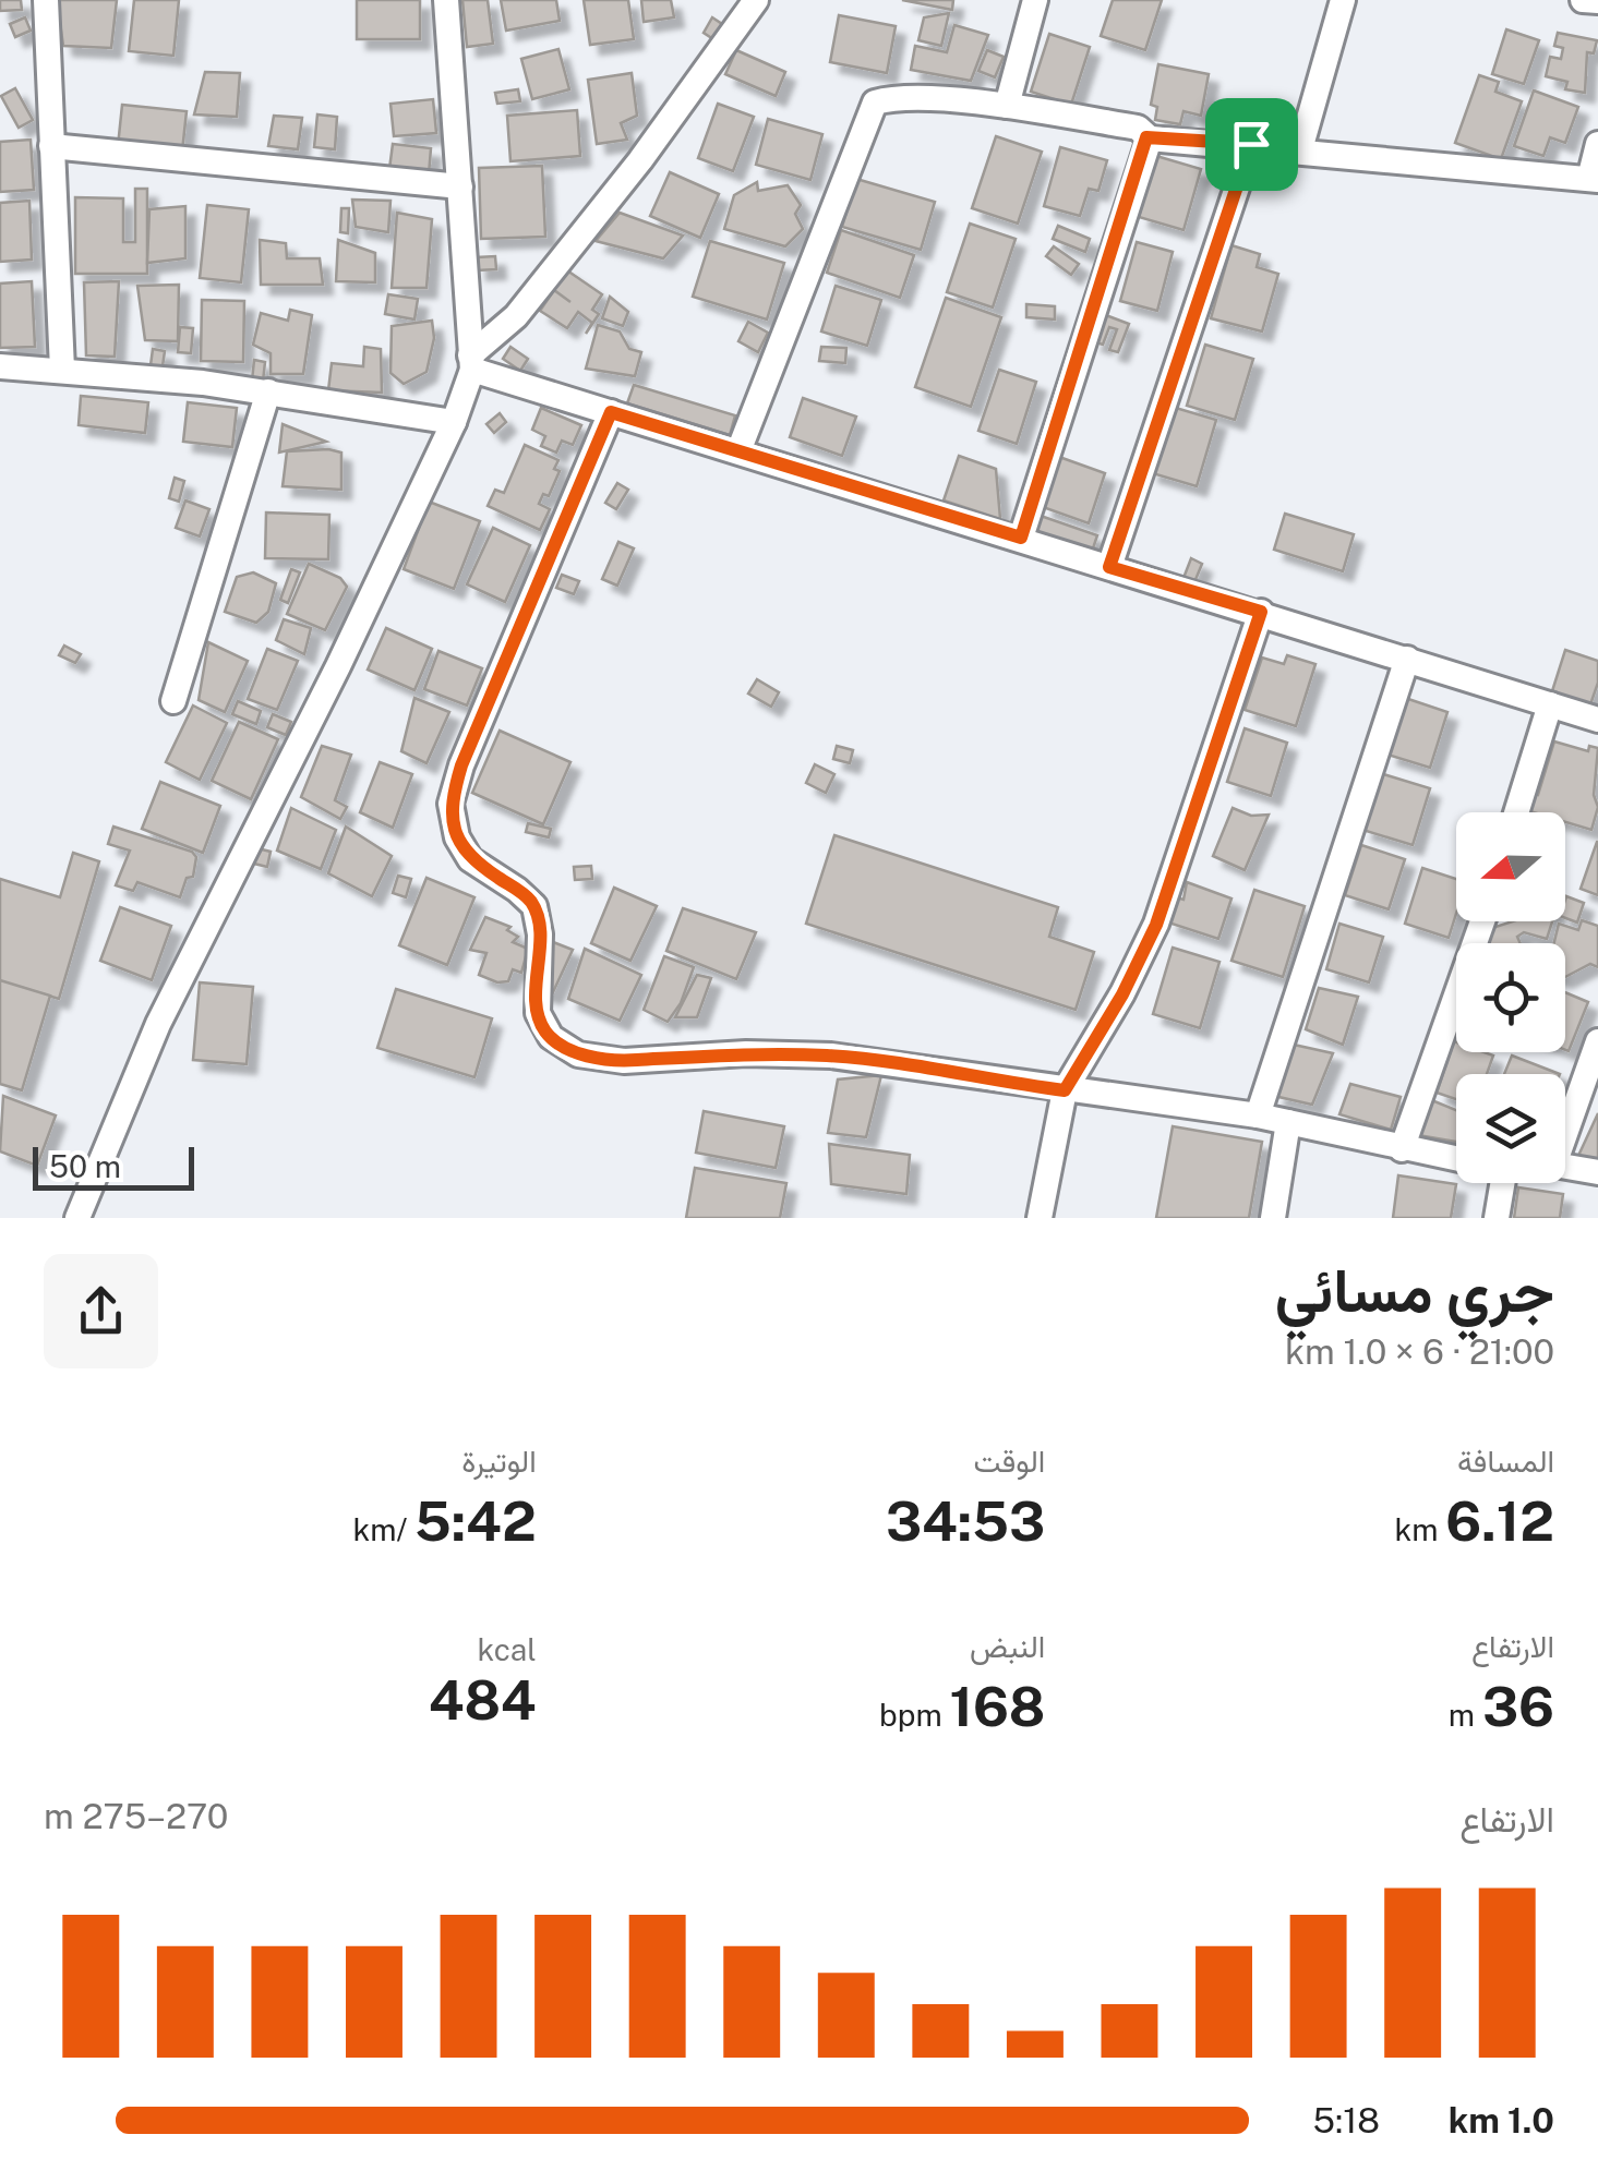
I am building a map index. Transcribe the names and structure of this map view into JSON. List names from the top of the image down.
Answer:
{
  "scale_bar": "50 m",
  "north": "left",
  "page": {
    "scale": "50 m",
    "heading": ["جري مسائي", "21:00 · 6 × 1.0 km"],
    "stats": [
      ["المسافة", "6.12 km"],
      ["الوقت", "34:53"],
      ["الوتيرة", "5:42 /km"],
      ["الارتفاع", "36 m"],
      ["النبض", "168 bpm"],
      ["kcal", "484"]
    ],
    "chart": ["الارتفاع", "270–275 m"],
    "list": [
      {
        "name": "1.0 km",
        "note": "5:18"
      }
    ]
  }
}
